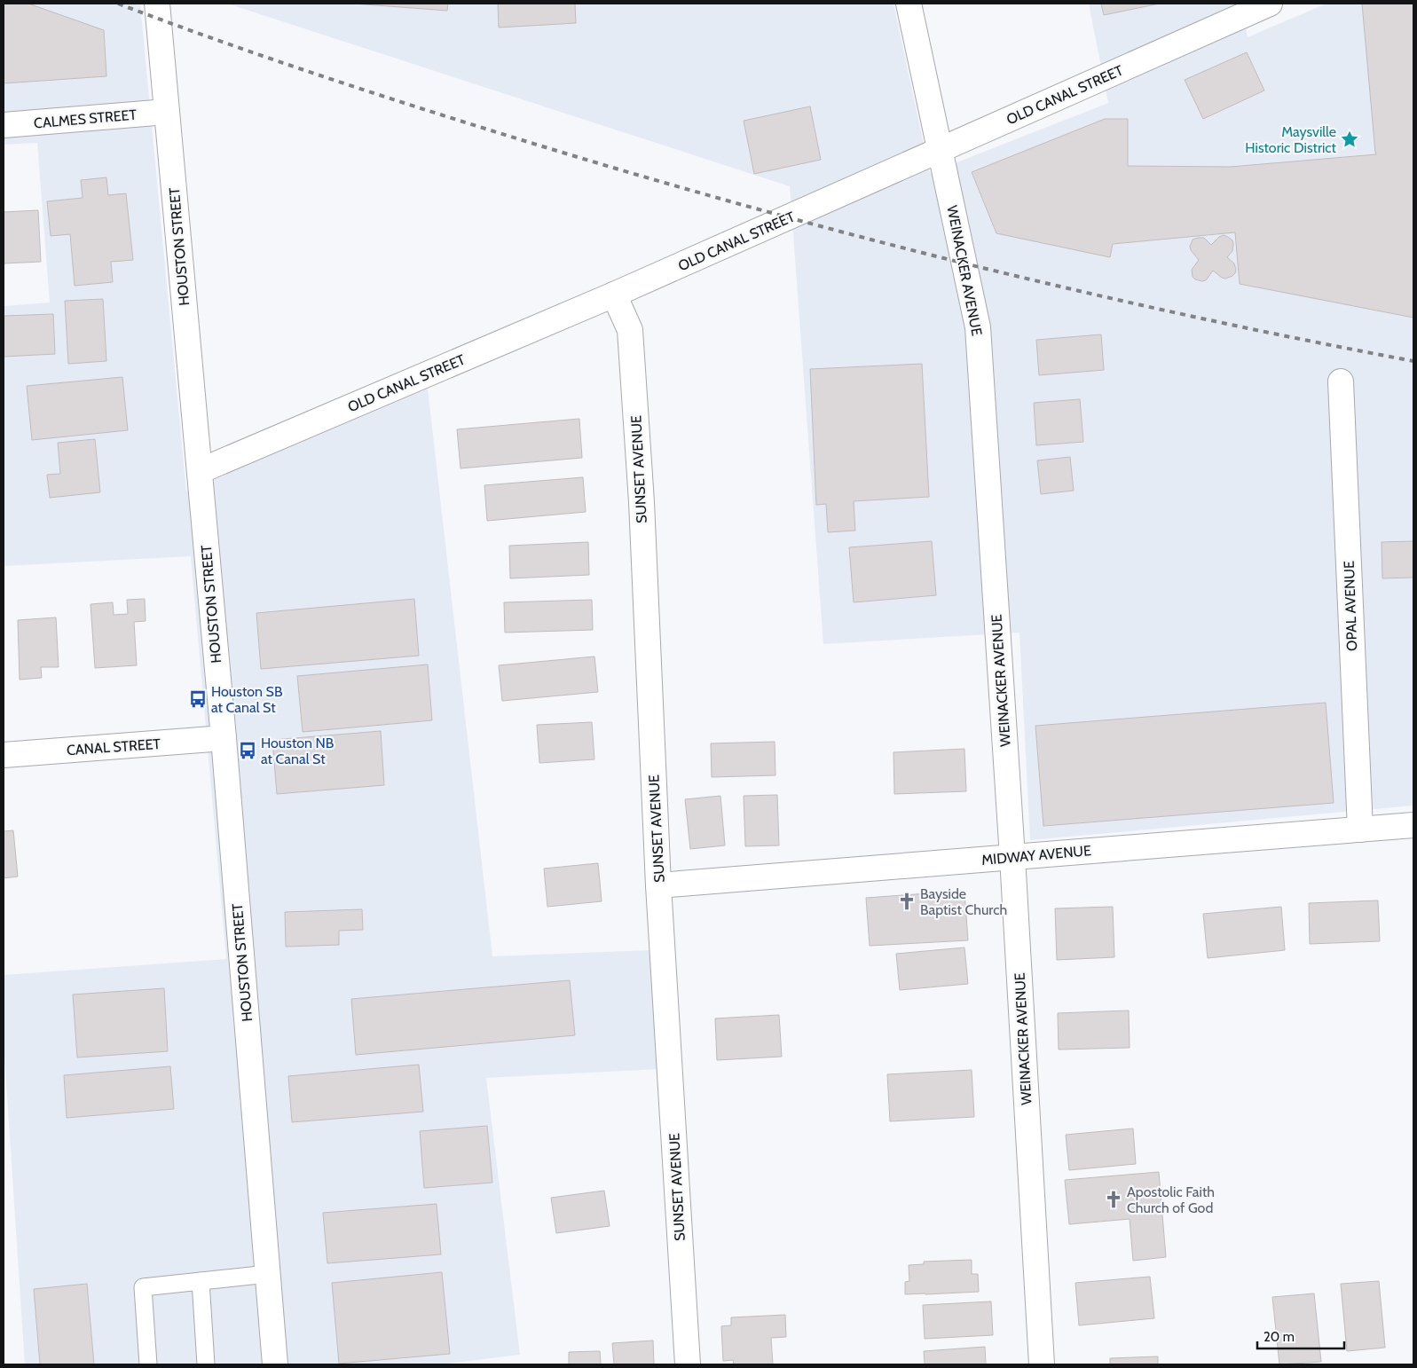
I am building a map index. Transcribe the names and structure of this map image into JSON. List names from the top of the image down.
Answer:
{
  "streets": {
    "street": [
      "OLD CANAL STREET",
      "CALMES STREET",
      "HOUSTON STREET",
      "WEINACKER AVENUE",
      "SUNSET AVENUE",
      "OPAL AVENUE",
      "CANAL STREET",
      "MIDWAY AVENUE"
    ]
  },
  "crossings": [
    ["OLD CANAL STREET", "HOUSTON STREET"],
    ["OLD CANAL STREET", "WEINACKER AVENUE"],
    ["OLD CANAL STREET", "SUNSET AVENUE"],
    ["CALMES STREET", "HOUSTON STREET"],
    ["HOUSTON STREET", "CANAL STREET"],
    ["WEINACKER AVENUE", "MIDWAY AVENUE"],
    ["SUNSET AVENUE", "MIDWAY AVENUE"],
    ["OPAL AVENUE", "MIDWAY AVENUE"]
  ],
  "places": {
    "place": ["Maysville Historic District"],
    "bus stop": ["Houston SB at Canal St", "Houston NB at Canal St"],
    "church": ["Bayside Baptist Church", "Apostolic Faith Church of God"]
  },
  "scale_bar": "20 m"
}
